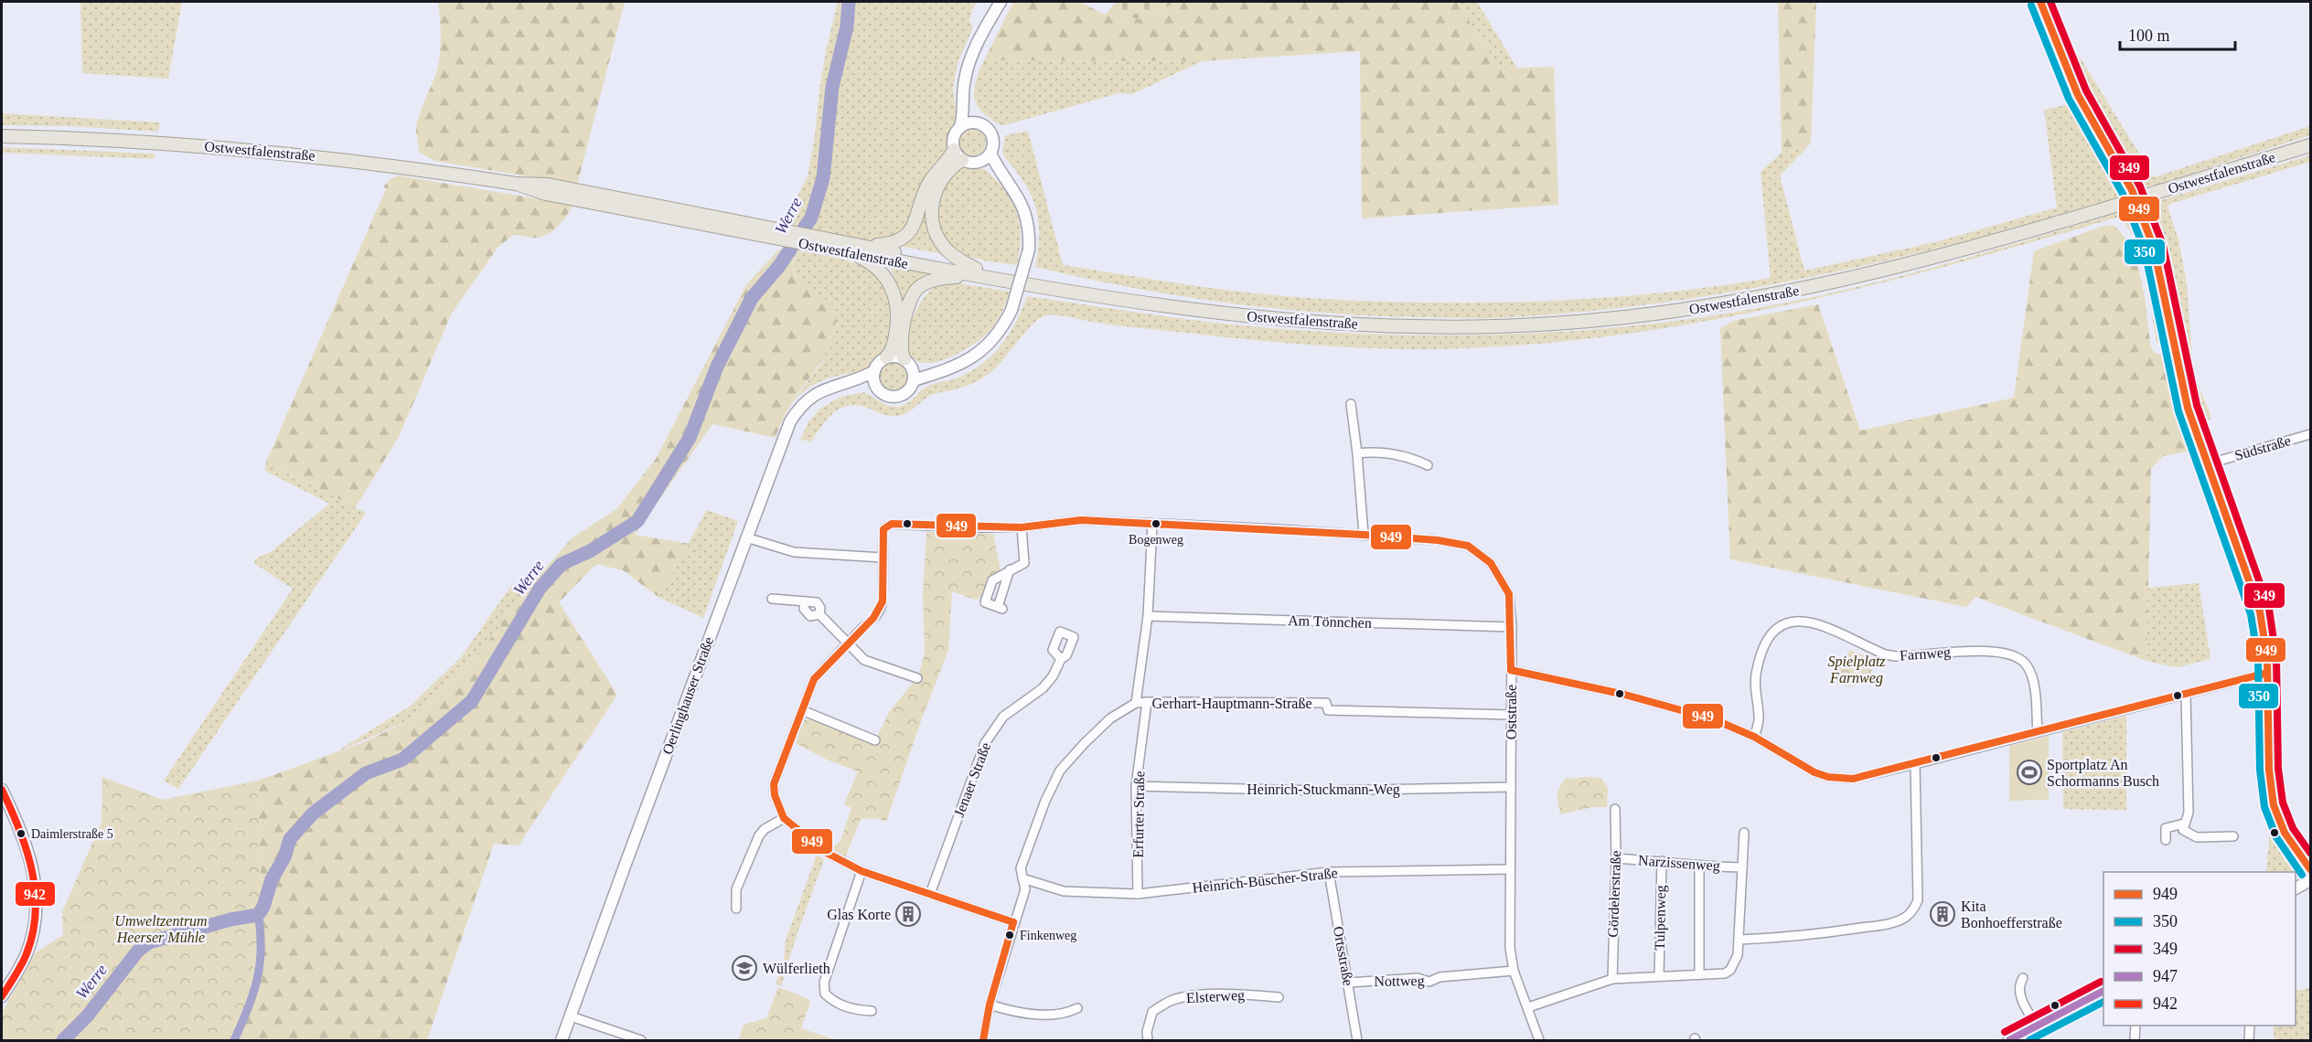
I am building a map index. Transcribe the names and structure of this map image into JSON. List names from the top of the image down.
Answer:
{
  "streets": {
    "main road": ["Ostwestfalenstraße", "Oerlinghauser Straße"],
    "street": [
      "Südstraße",
      "Am Tönnchen",
      "Farnweg",
      "Gerhart-Hauptmann-Straße",
      "Oststraße",
      "Jenaer Straße",
      "Heinrich-Stuckmann-Weg",
      "Erfurter Straße",
      "Narzissenweg",
      "Heinrich-Büscher-Straße",
      "Gördelerstraße",
      "Tulpenweg",
      "Ortsstraße",
      "Nottweg",
      "Elsterweg"
    ]
  },
  "crossings": [
    ["Am Tönnchen", "Oststraße"],
    ["Gerhart-Hauptmann-Straße", "Oststraße"],
    ["Gerhart-Hauptmann-Straße", "Erfurter Straße"],
    ["Gerhart-Hauptmann-Straße", "Heinrich-Büscher-Straße"],
    ["Oststraße", "Heinrich-Stuckmann-Weg"],
    ["Oststraße", "Heinrich-Büscher-Straße"],
    ["Oststraße", "Nottweg"],
    ["Heinrich-Stuckmann-Weg", "Erfurter Straße"],
    ["Erfurter Straße", "Heinrich-Büscher-Straße"],
    ["Narzissenweg", "Gördelerstraße"],
    ["Narzissenweg", "Tulpenweg"],
    ["Heinrich-Büscher-Straße", "Ortsstraße"],
    ["Ortsstraße", "Nottweg"]
  ],
  "water": ["Werre"],
  "parks": ["Spielplatz Farnweg", "Umweltzentrum Heerser Mühle"],
  "places": {
    "other": ["Bogenweg", "Daimlerstraße 5", "Finkenweg"],
    "sports": ["Sportplatz An Schormanns Busch"],
    "building": ["Glas Korte", "Kita Bonhoefferstraße"],
    "school or university": ["Wülferlieth"]
  },
  "lines": [
    "transit line 949",
    "transit line 349",
    "transit line 350",
    "transit line 942",
    "transit line 947"
  ],
  "legend": [
    "949",
    "350",
    "349",
    "947",
    "942"
  ],
  "scale_bar": "100 m"
}
